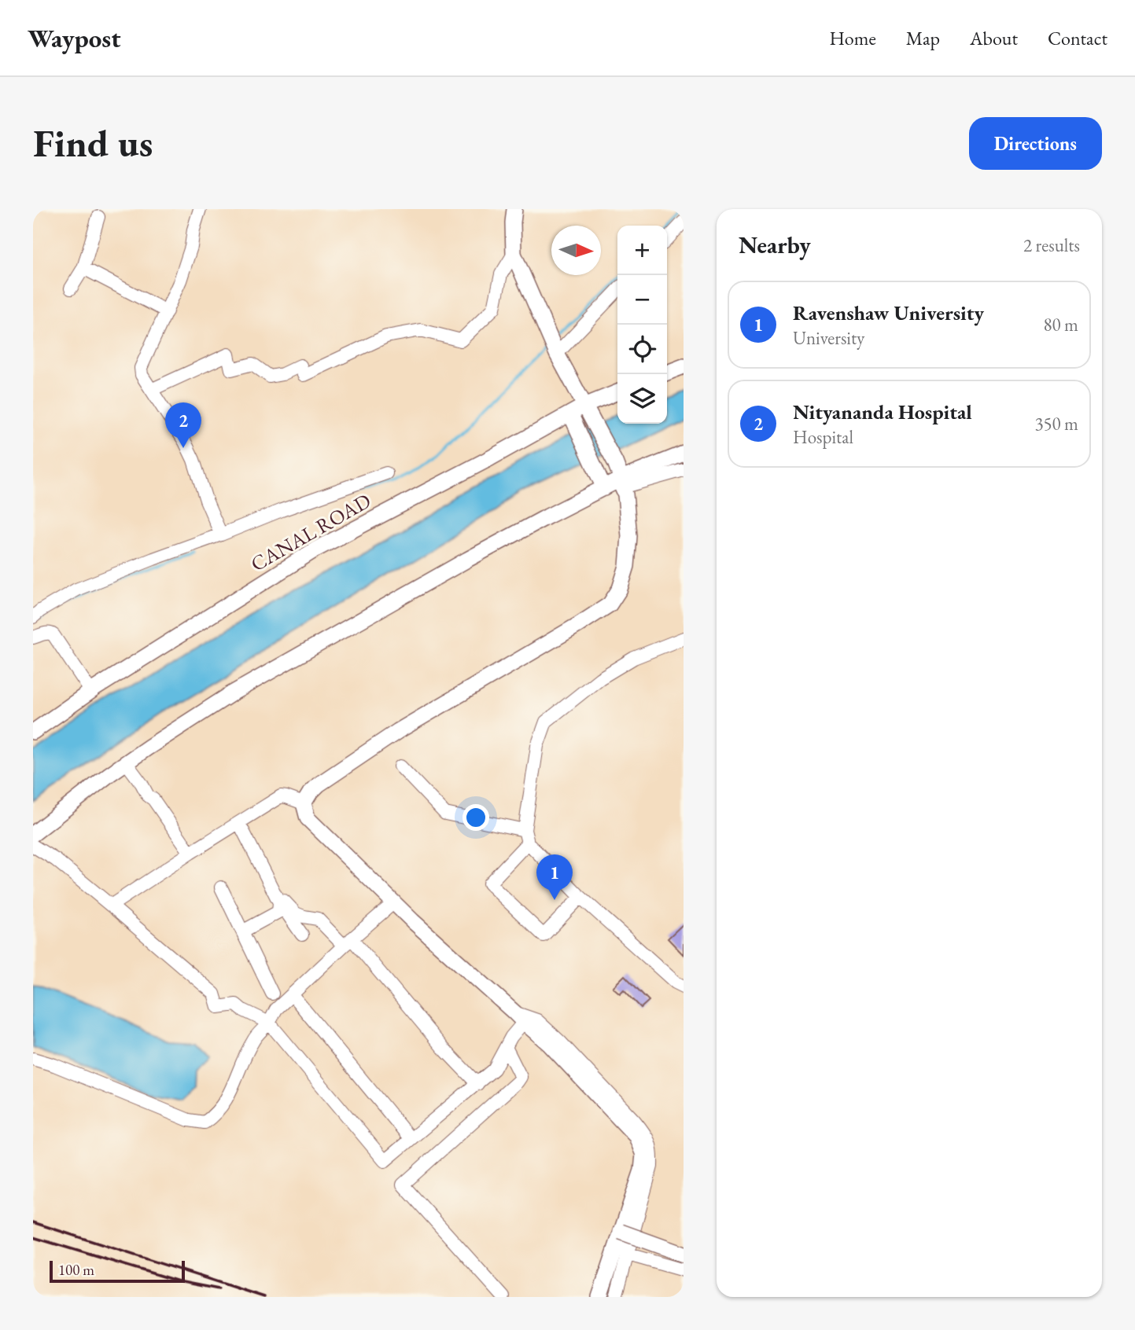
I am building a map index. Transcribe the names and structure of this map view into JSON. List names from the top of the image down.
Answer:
{
  "streets": {
    "main road": ["CANAL ROAD"]
  },
  "scale_bar": "100 m",
  "north": "right",
  "page": {
    "header": "Waypost",
    "nav": [
      "Home",
      "Map",
      "About",
      "Contact"
    ],
    "buttons": "Directions",
    "title": "Find us",
    "heading": ["Nearby", "2 results"],
    "map_buttons": ["+", "−"],
    "list": [
      {
        "mark": "1",
        "name": "Ravenshaw University",
        "note": "University",
        "value": "80 m"
      },
      {
        "mark": "2",
        "name": "Nityananda Hospital",
        "note": "Hospital",
        "value": "350 m"
      }
    ],
    "pins": ["2", "1"],
    "scale": "100 m"
  }
}
